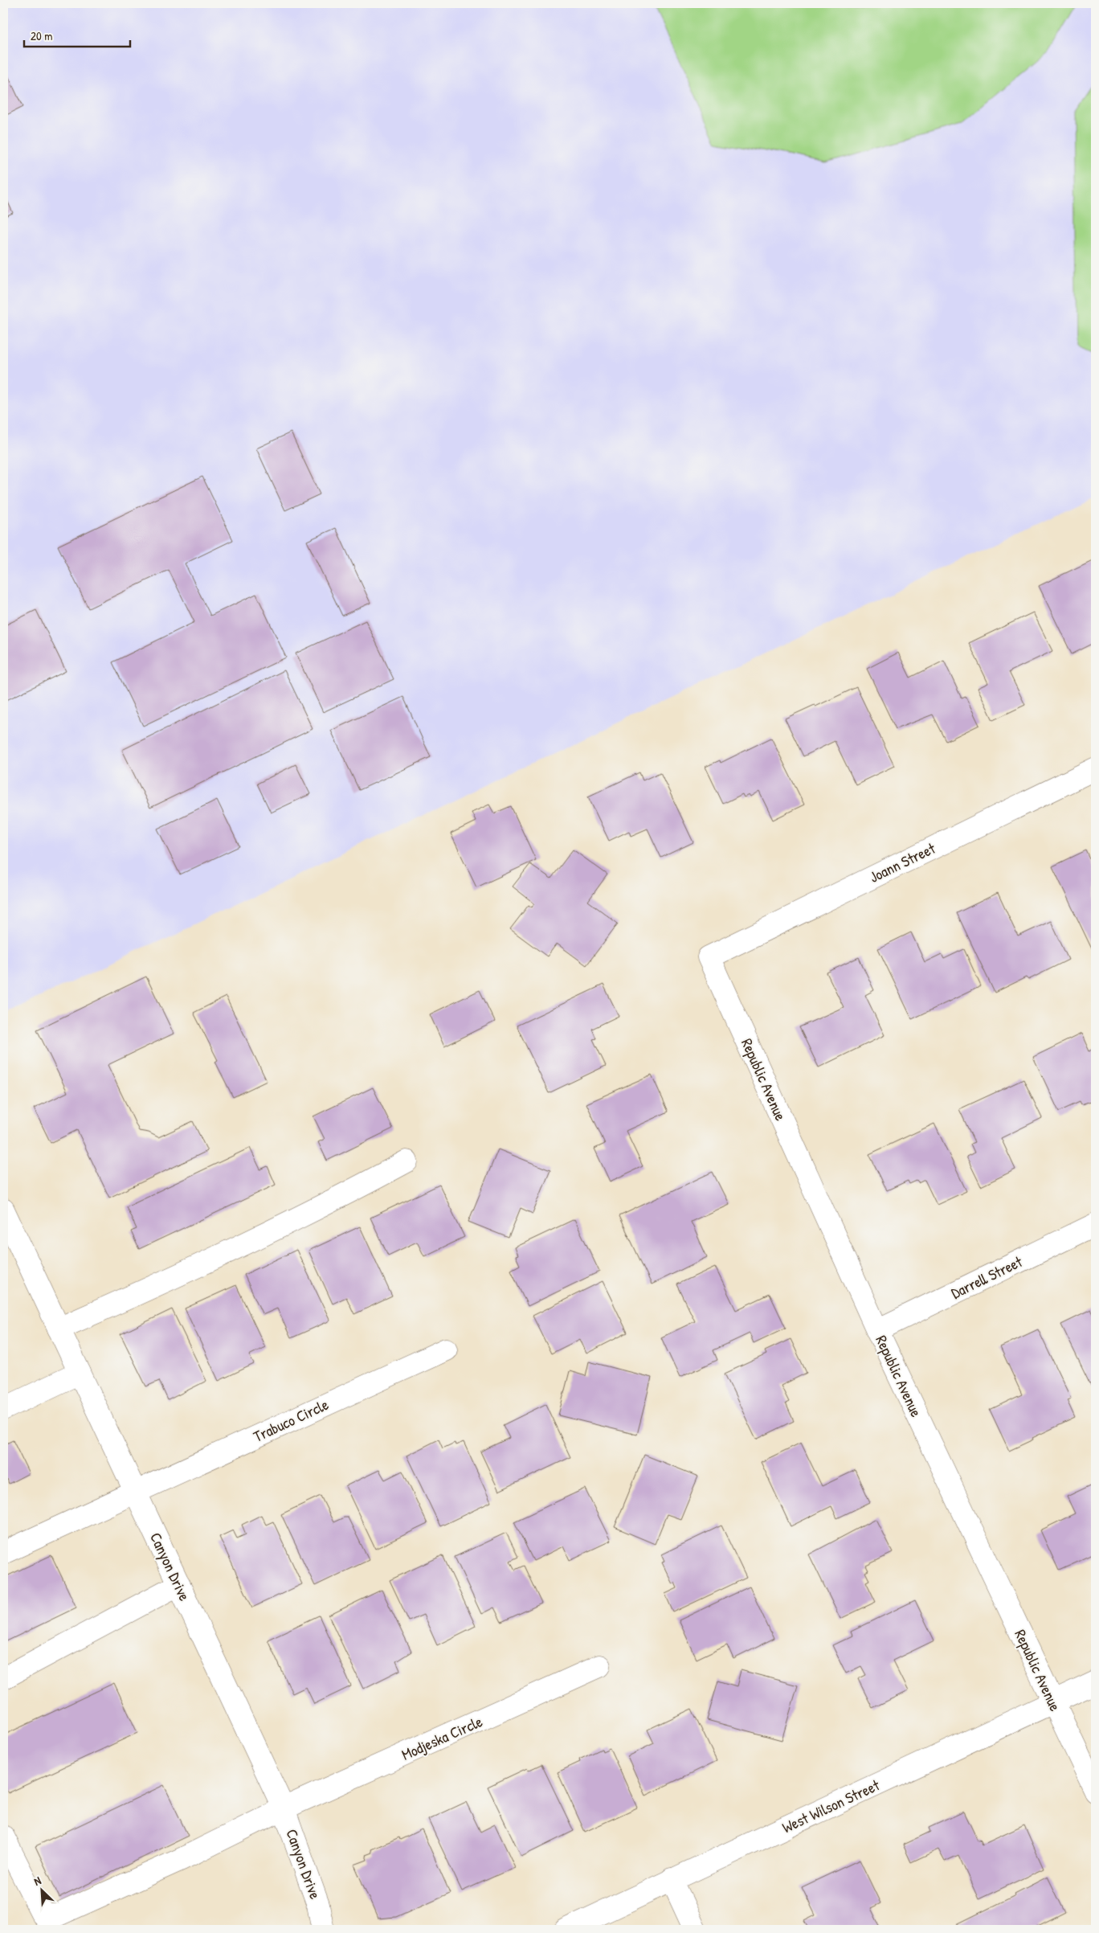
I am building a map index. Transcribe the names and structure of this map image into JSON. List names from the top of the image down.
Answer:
{
  "streets": {
    "street": [
      "Joann Street",
      "Republic Avenue",
      "Darrell Street",
      "Trabuco Circle",
      "Canyon Drive",
      "Modjeska Circle",
      "West Wilson Street"
    ]
  },
  "crossings": [
    ["Joann Street", "Republic Avenue"],
    ["Republic Avenue", "Darrell Street"],
    ["Republic Avenue", "West Wilson Street"],
    ["Trabuco Circle", "Canyon Drive"],
    ["Canyon Drive", "Modjeska Circle"]
  ],
  "scale_bar": "20 m",
  "north": "top left"
}
